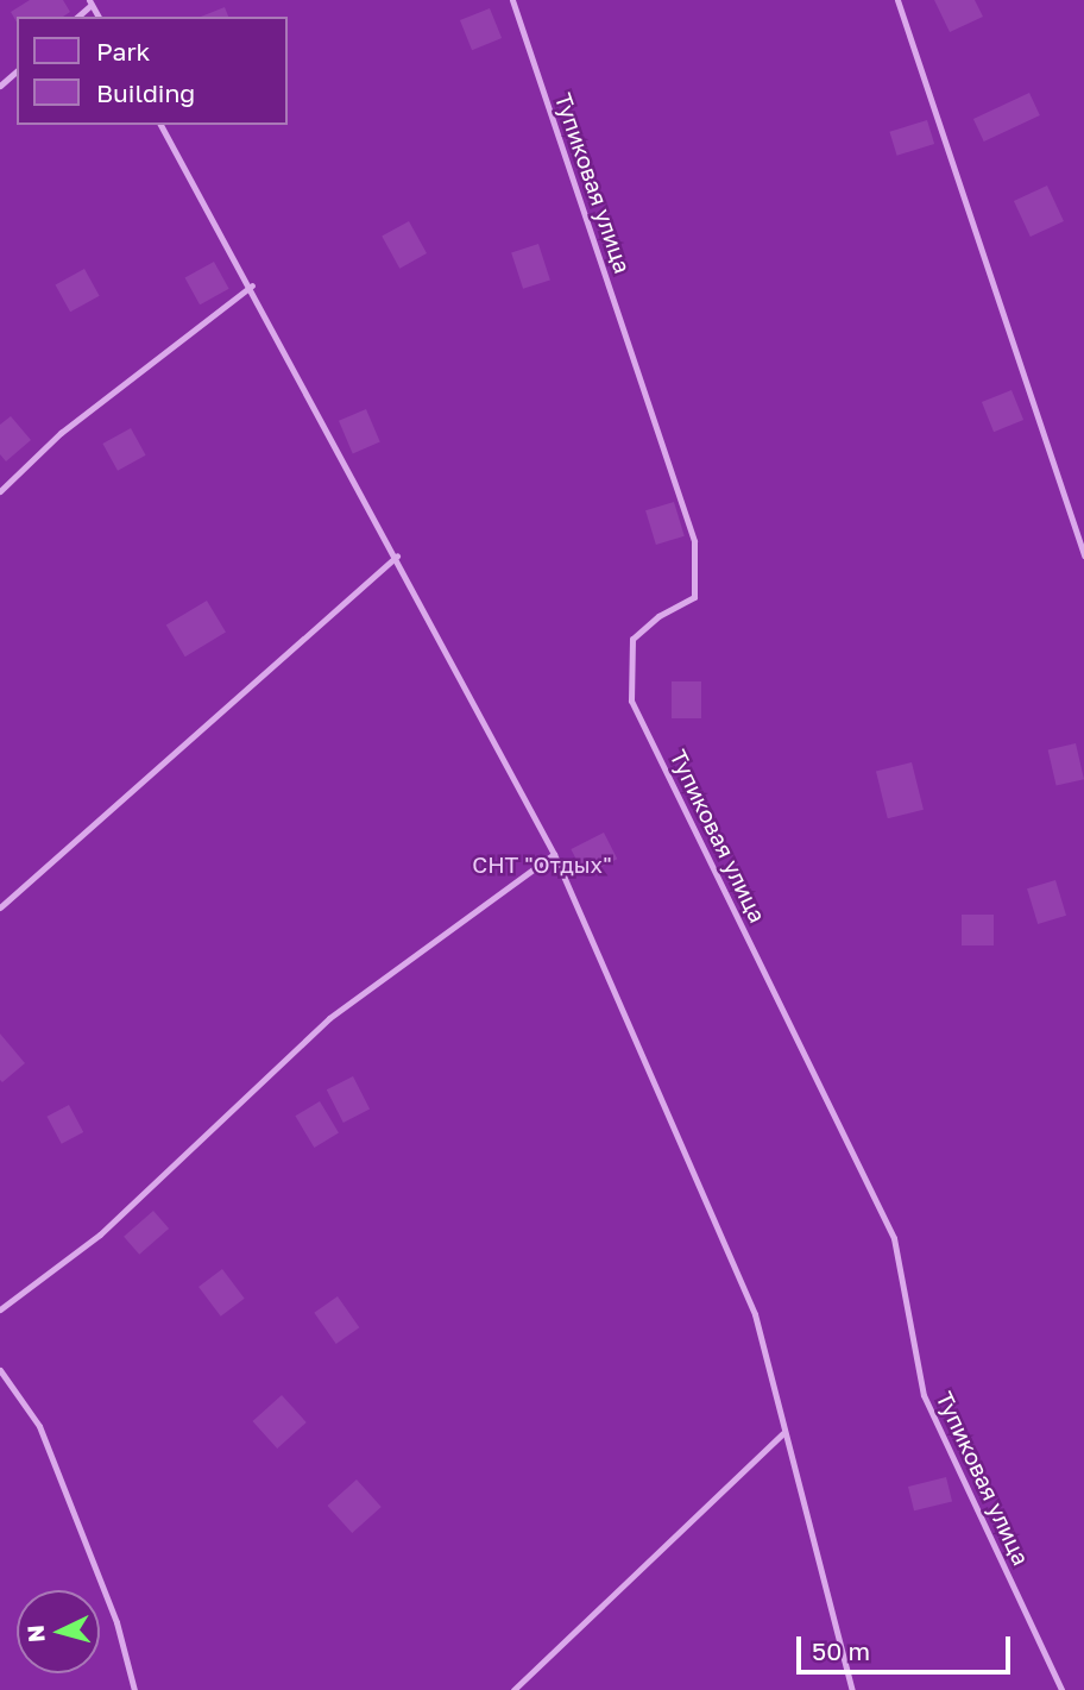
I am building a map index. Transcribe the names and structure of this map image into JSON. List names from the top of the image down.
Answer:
{
  "streets": {
    "lane": ["Тупиковая улица"]
  },
  "parks": ["СНТ \"Отдых\""],
  "legend": ["Park", "Building"],
  "scale_bar": "50 m",
  "north": "left"
}
